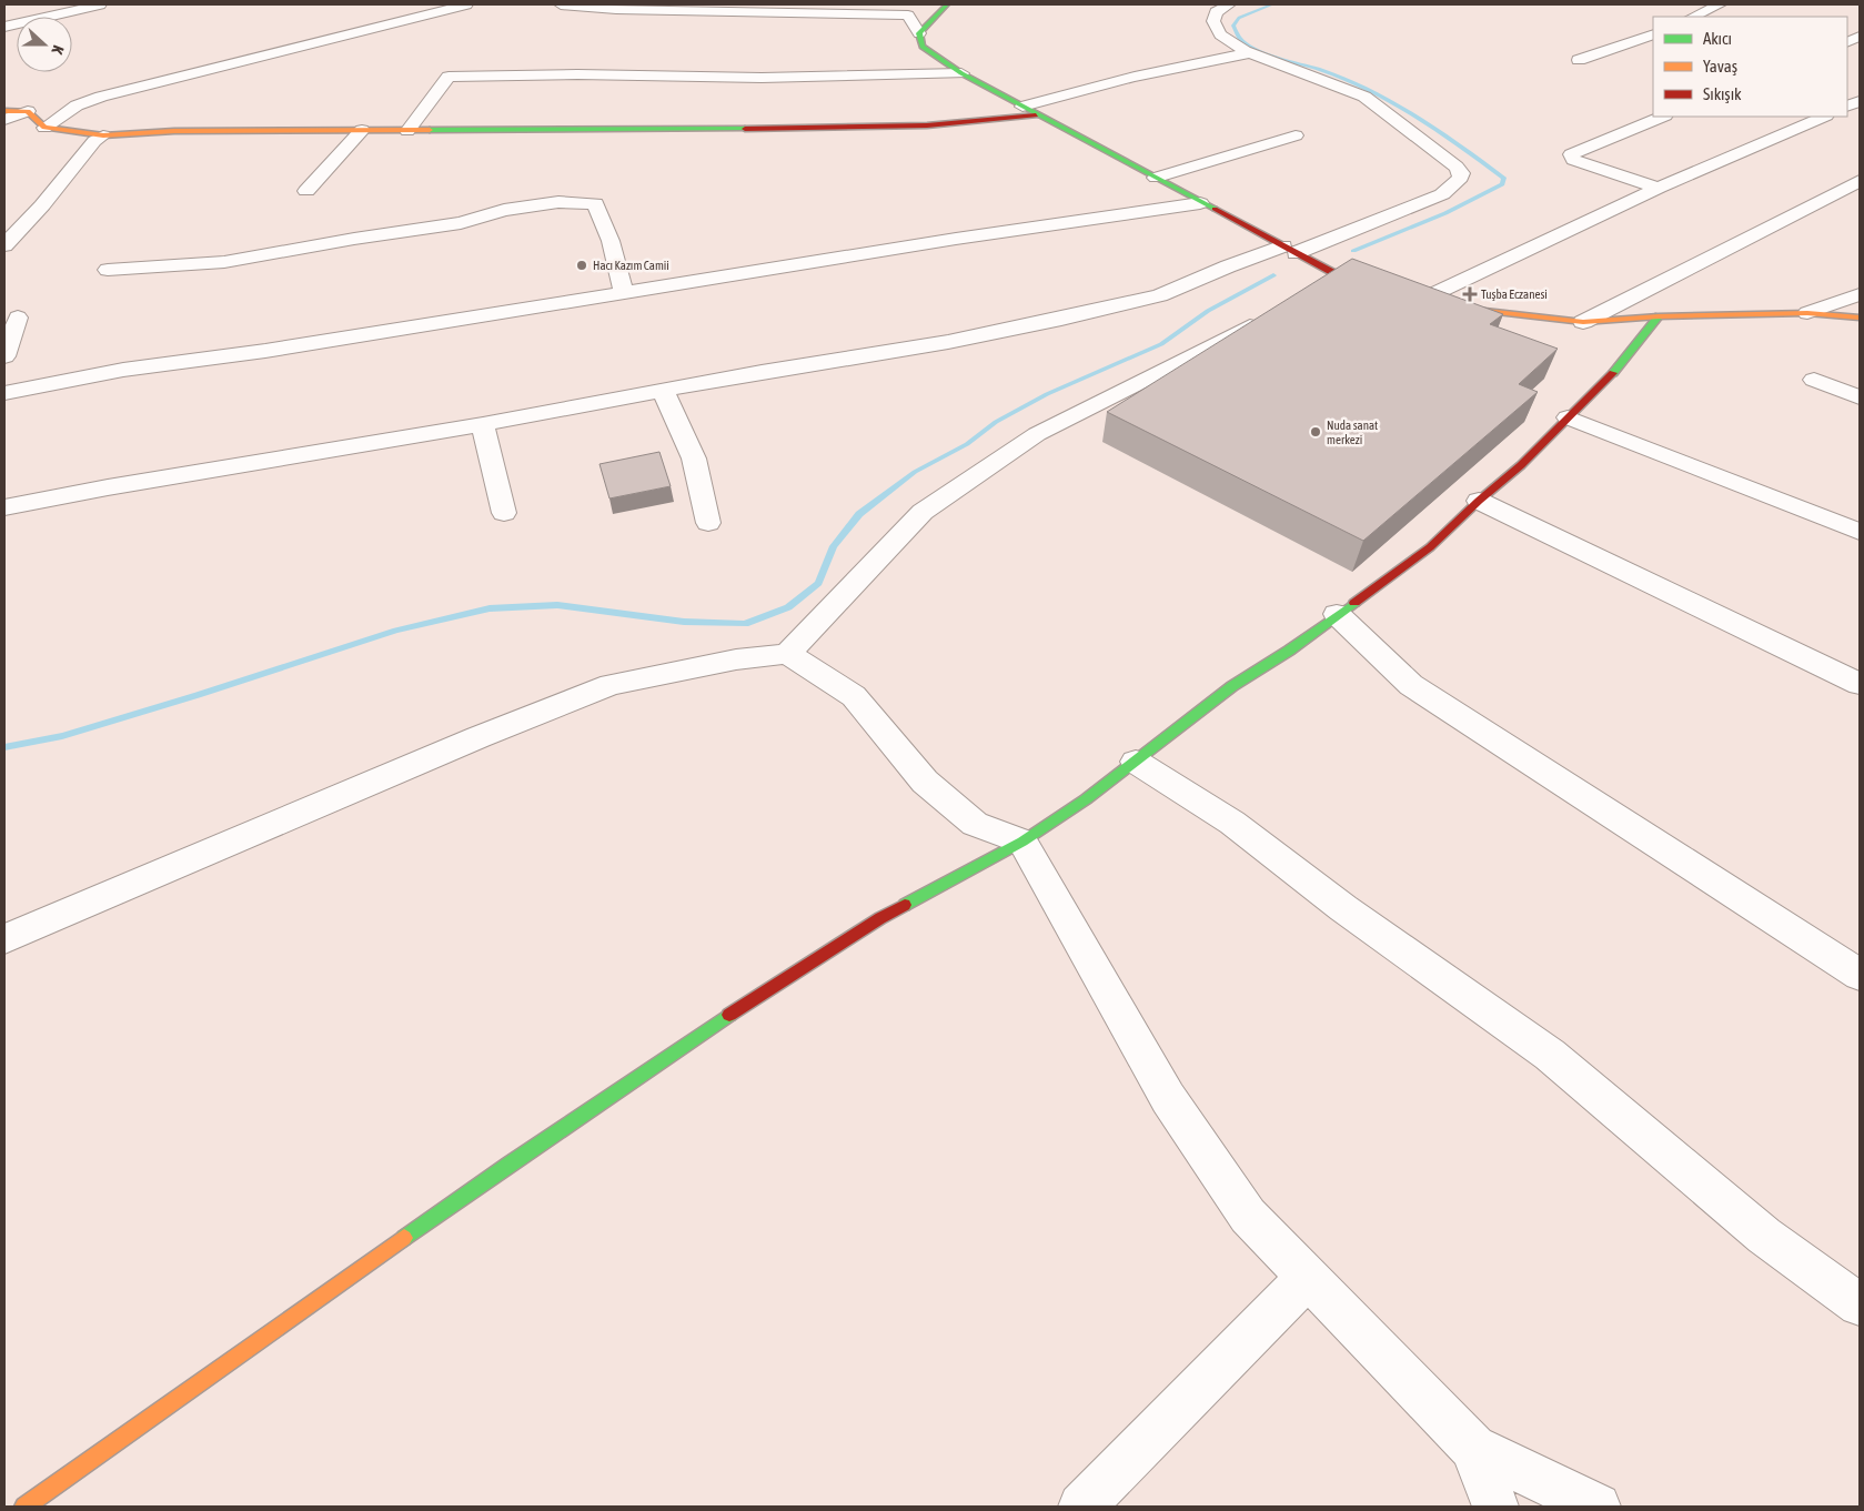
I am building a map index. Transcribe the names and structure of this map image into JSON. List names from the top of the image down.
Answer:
{
  "places": {
    "other": ["Hacı Kazım Camii", "Nuda sanat merkezi"],
    "health": ["Tuşba Eczanesi"]
  },
  "legend": ["Akıcı", "Yavaş", "Sıkışık"],
  "north": "right"
}
